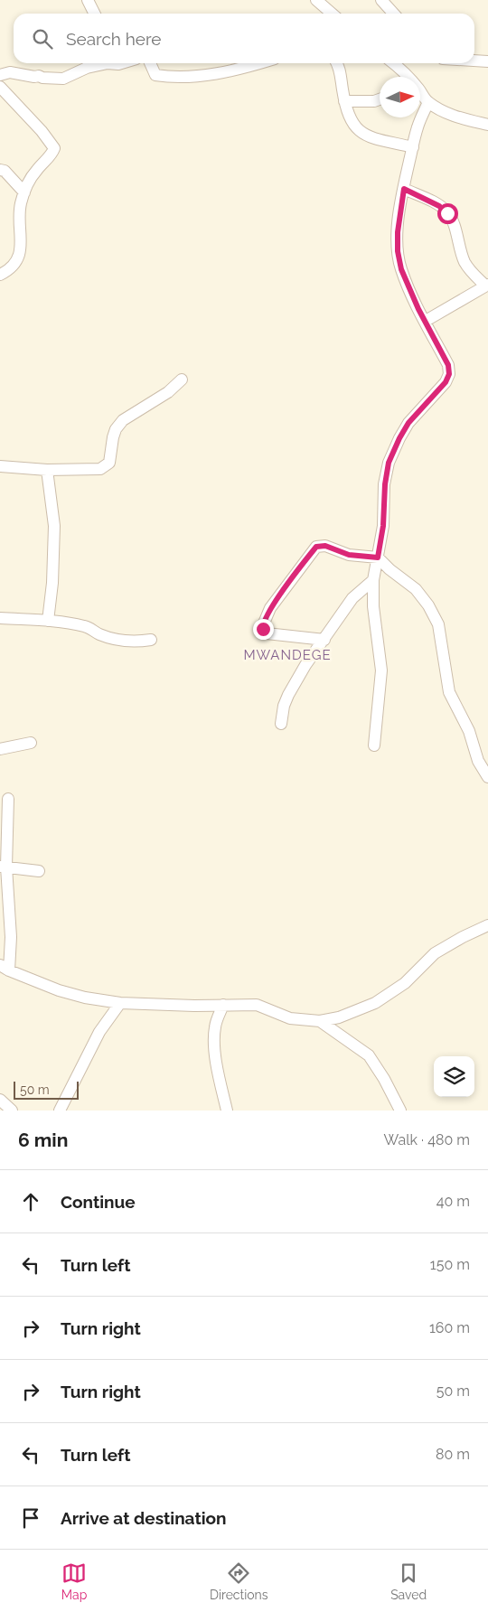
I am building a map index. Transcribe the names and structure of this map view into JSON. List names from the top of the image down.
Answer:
{
  "districts": ["MWANDEGE"],
  "scale_bar": "50 m",
  "north": "right",
  "page": {
    "search": "Search here",
    "scale": "50 m",
    "heading": ["6 min", "Walk · 480 m"],
    "list": [
      ["Continue", "40 m"],
      ["Turn left", "150 m"],
      ["Turn right", "160 m"],
      ["Turn right", "50 m"],
      ["Turn left", "80 m"],
      "Arrive at destination"
    ],
    "nav": ["Map", "Directions", "Saved"]
  }
}
